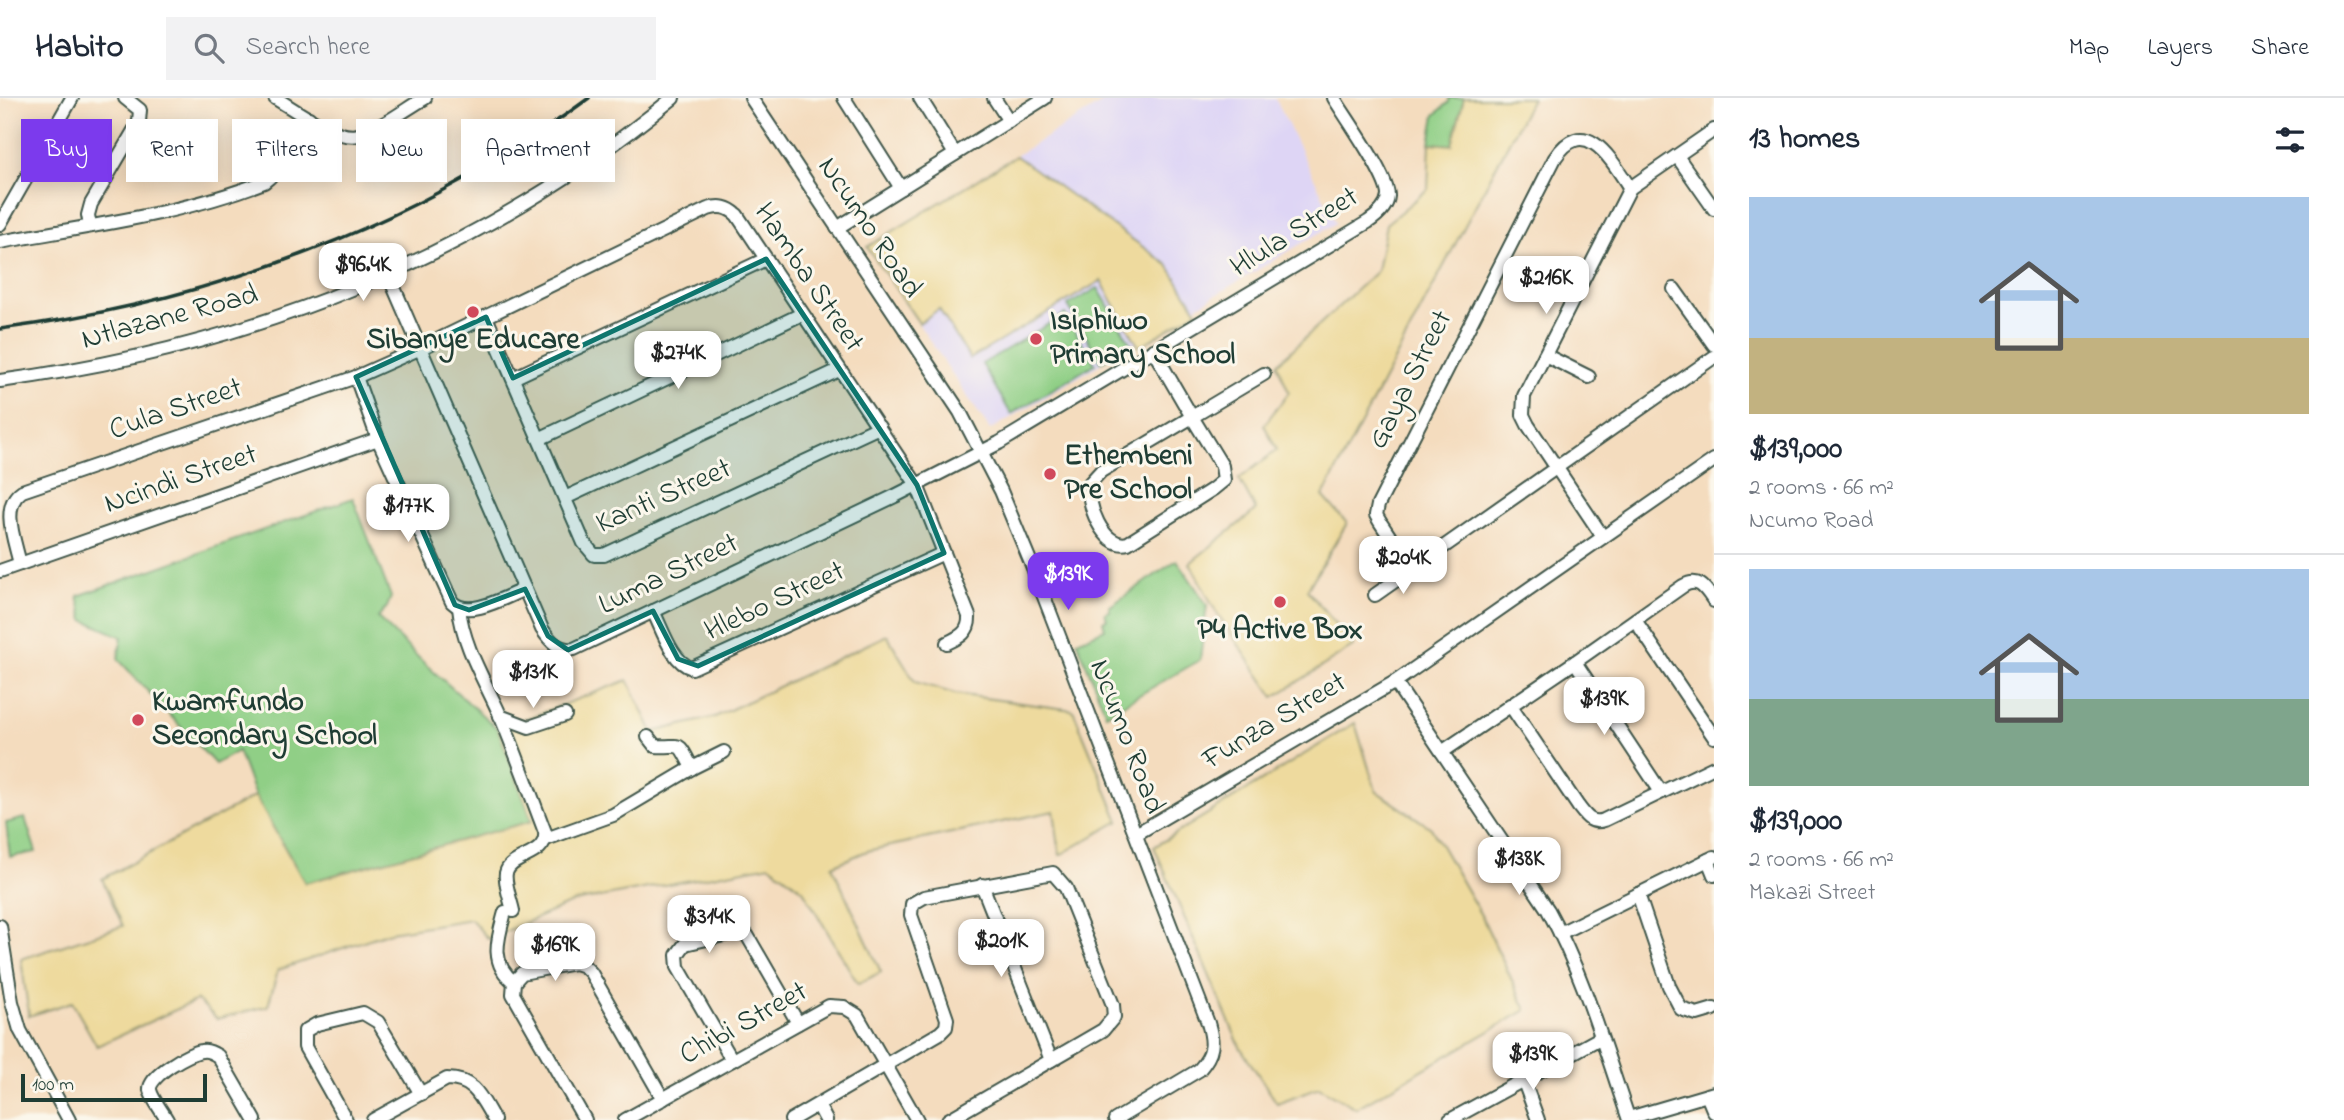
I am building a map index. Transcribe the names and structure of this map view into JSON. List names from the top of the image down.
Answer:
{
  "streets": {
    "street": [
      "Ncumo Road",
      "Hlula Street",
      "Hamba Street",
      "Ntlazane Road",
      "Gaya Street",
      "Cula Street",
      "Ncindi Street",
      "Kanti Street",
      "Luma Street",
      "Hlebo Street",
      "Funza Street",
      "Chibi Street"
    ]
  },
  "crossings": [
    ["Ncumo Road", "Hlula Street"],
    ["Ncumo Road", "Luma Street"],
    ["Ncumo Road", "Funza Street"],
    ["Hlula Street", "Luma Street"],
    ["Hamba Street", "Cula Street"],
    ["Hamba Street", "Kanti Street"],
    ["Hamba Street", "Luma Street"],
    ["Ntlazane Road", "Luma Street"],
    ["Cula Street", "Ncindi Street"],
    ["Cula Street", "Luma Street"],
    ["Luma Street", "Hlebo Street"]
  ],
  "places": [
    "Sibanye Educare",
    "Isiphiwo Primary School",
    "Ethembeni Pre School",
    "P4 Active Box",
    "Kwamfundo Secondary School"
  ],
  "scale_bar": "100 m",
  "page": {
    "header": "Habito",
    "search": "Search here",
    "nav": ["Map", "Layers", "Share"],
    "heading": "13 homes",
    "chip": [
      "Buy",
      "Rent",
      "Filters",
      "New",
      "Apartment"
    ],
    "list": [
      {
        "name": "$139,000",
        "note": "2 rooms · 66 m² · Ncumo Road"
      },
      {
        "name": "$139,000",
        "note": "2 rooms · 66 m² · Makazi Street"
      }
    ],
    "price": [
      "$96.4K",
      "$216K",
      "$274K",
      "$177K",
      "$204K",
      "$139K",
      "$131K",
      "$139K",
      "$138K",
      "$314K",
      "$201K",
      "$169K",
      "$139K"
    ],
    "scale": "100 m"
  }
}
